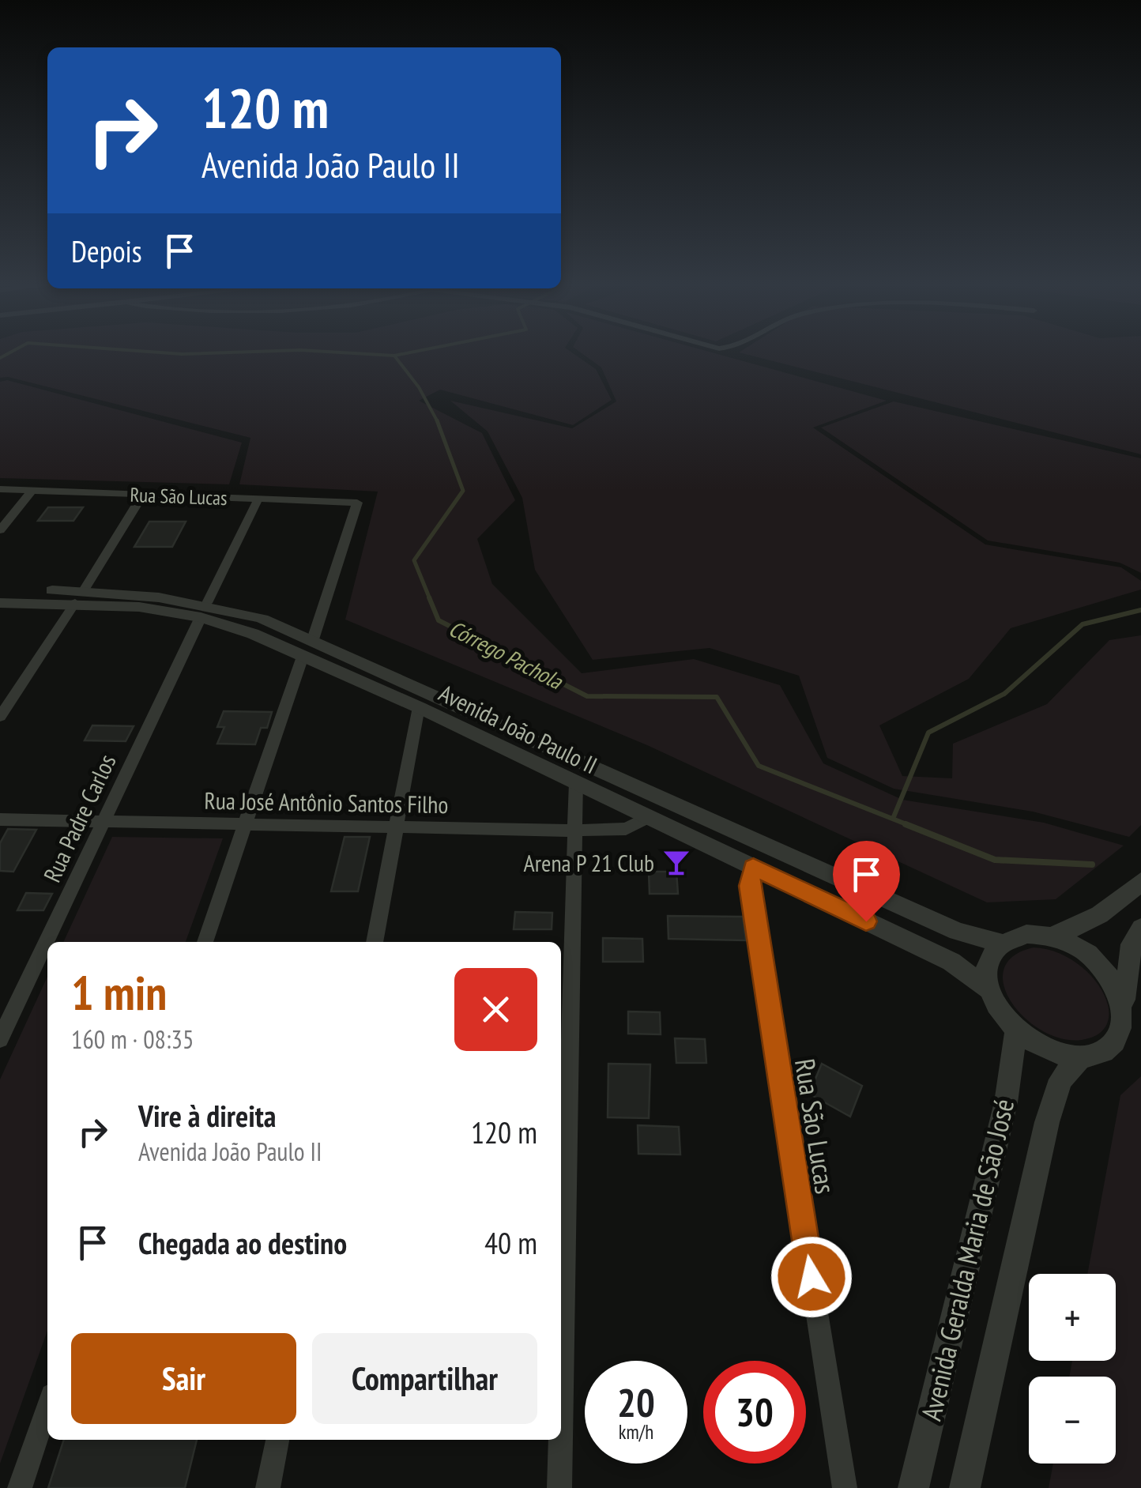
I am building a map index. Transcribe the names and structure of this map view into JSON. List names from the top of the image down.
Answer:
{
  "streets": {
    "street": [
      "Rua São Lucas",
      "Avenida João Paulo II",
      "Rua José Antônio Santos Filho",
      "Rua Padre Carlos",
      "Avenida Geralda Maria de São José"
    ]
  },
  "crossings": [
    ["Rua São Lucas", "Avenida João Paulo II"],
    ["Rua São Lucas", "Rua Padre Carlos"],
    ["Avenida João Paulo II", "Rua José Antônio Santos Filho"],
    ["Avenida João Paulo II", "Rua Padre Carlos"],
    ["Avenida João Paulo II", "Avenida Geralda Maria de São José"],
    ["Rua José Antônio Santos Filho", "Rua Padre Carlos"]
  ],
  "water": ["Córrego Pachola"],
  "places": {
    "bar": ["Arena P 21 Club"]
  },
  "page": {
    "turn": ["120 m", "Avenida João Paulo II"],
    "then": "Depois",
    "heading": ["1 min", "160 m · 08:35"],
    "list": [
      {
        "name": "Vire à direita",
        "note": "Avenida João Paulo II",
        "value": "120 m"
      },
      {
        "name": "Chegada ao destino",
        "value": "40 m"
      }
    ],
    "map_buttons": ["+", "−"],
    "buttons": ["Sair", "Compartilhar"],
    "speed": "20 km/h",
    "limit": "30"
  }
}
